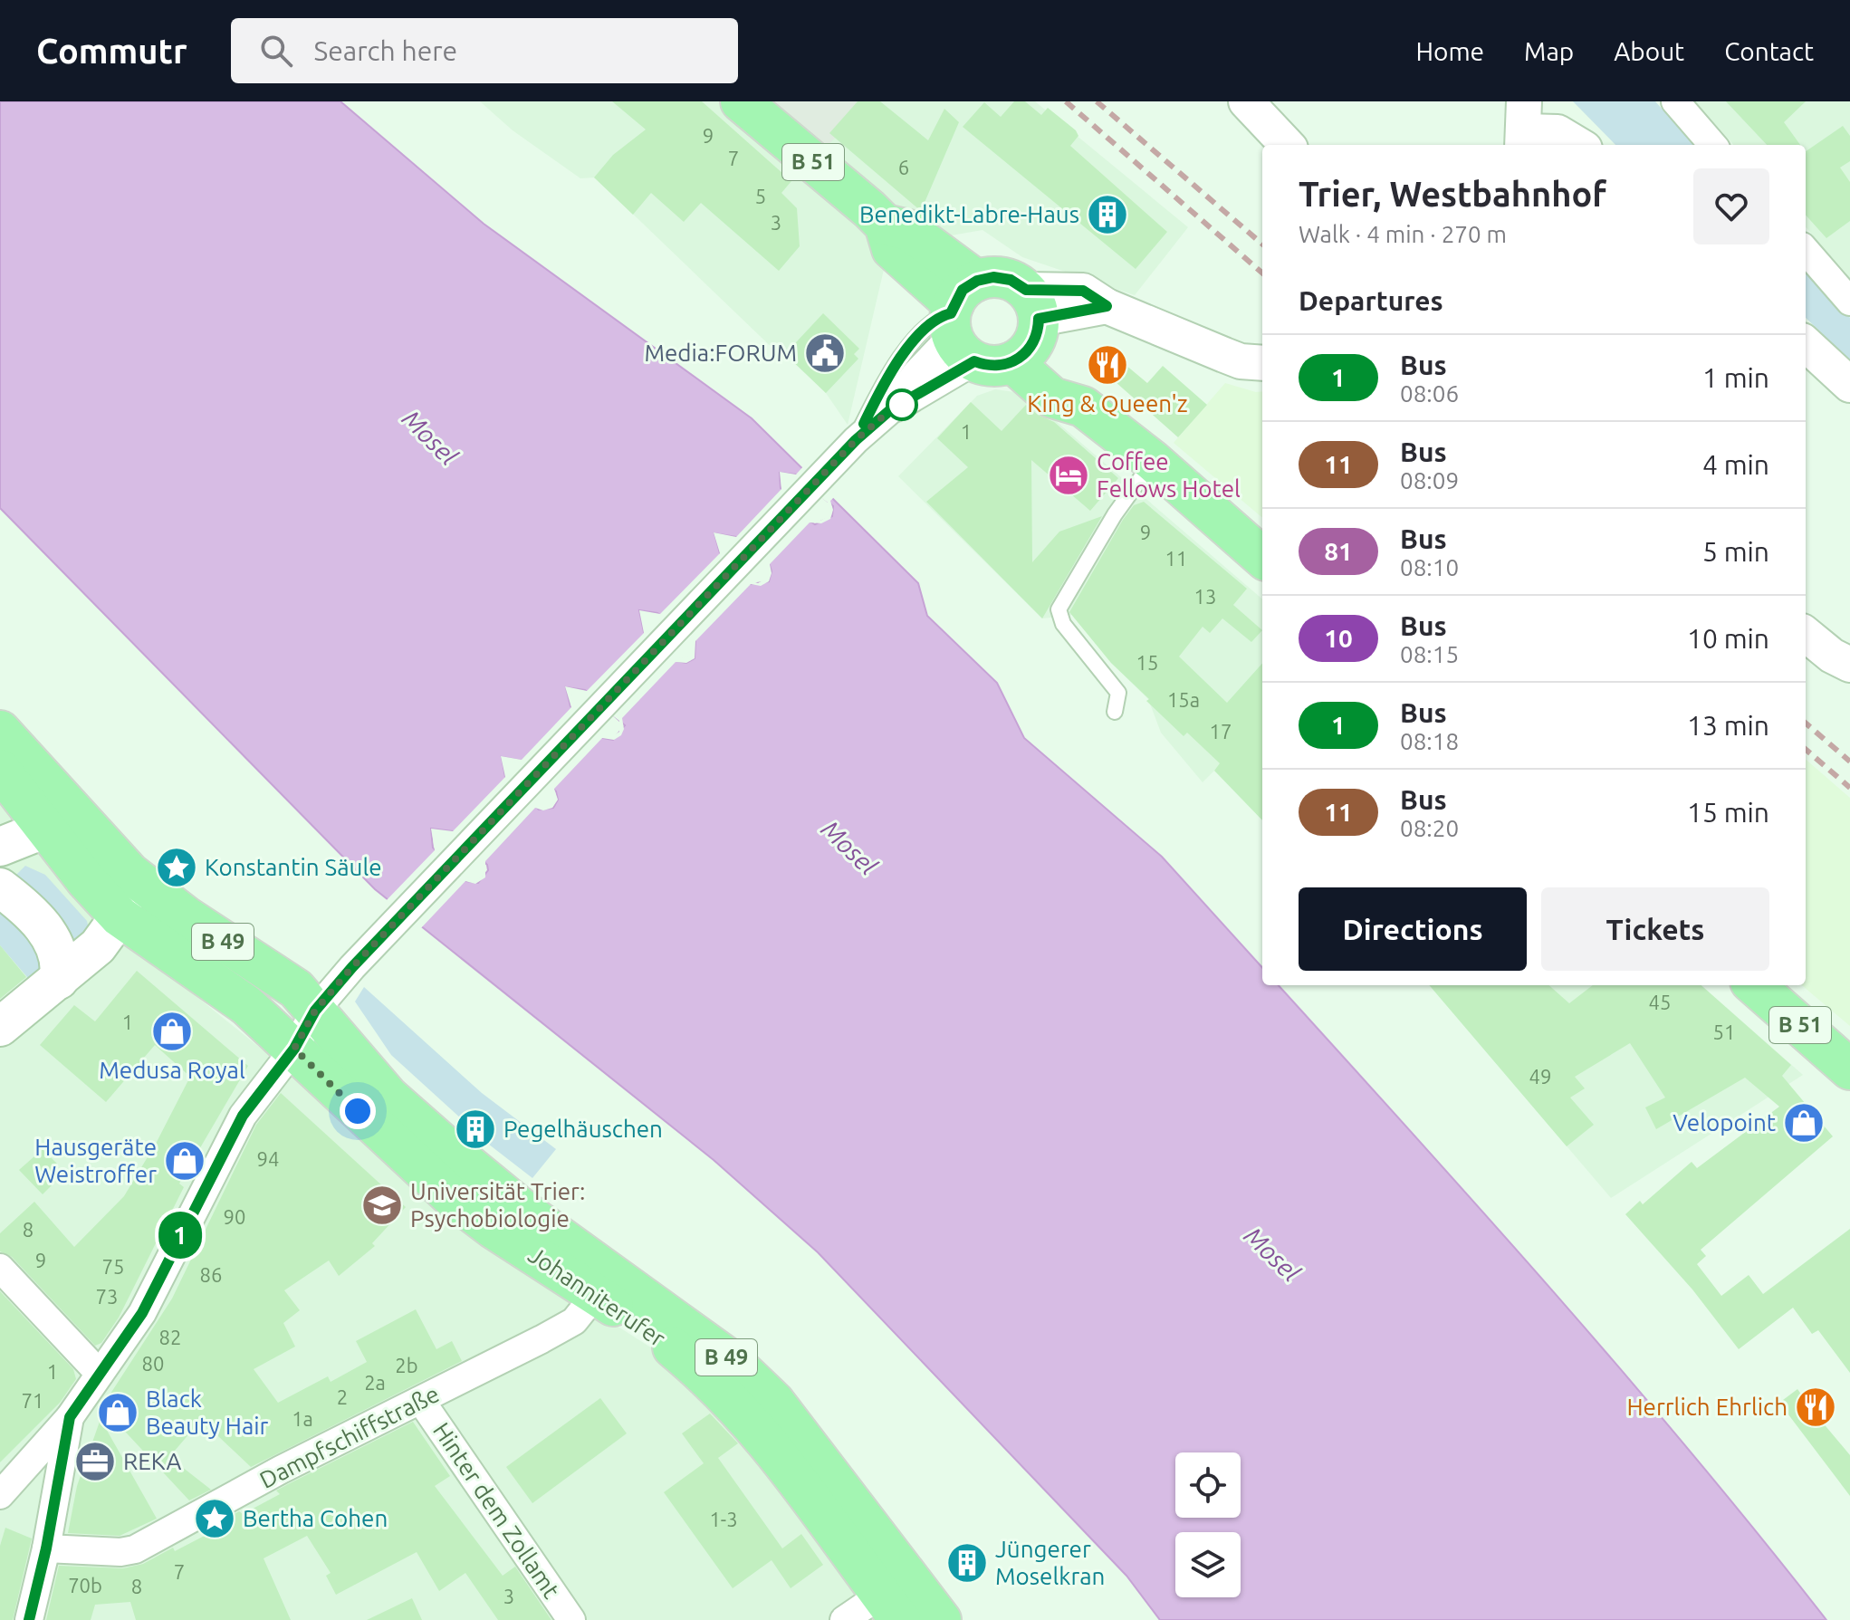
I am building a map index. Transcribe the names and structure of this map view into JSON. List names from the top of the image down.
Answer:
{
  "streets": {
    "main road": ["B 51", "B 49", "Johanniterufer"],
    "street": ["Dampfschiffstraße", "Hinter dem Zollamt"]
  },
  "crossings": [
    ["B 49", "Johanniterufer"],
    ["Johanniterufer", "Dampfschiffstraße"],
    ["Dampfschiffstraße", "Hinter dem Zollamt"]
  ],
  "water": ["Mosel"],
  "places": {
    "building": ["Benedikt-Labre-Haus", "Pegelhäuschen", "Jüngerer Moselkran"],
    "public building": ["Media:FORUM"],
    "restaurant": ["King & Queen'z", "Herrlich Ehrlich"],
    "hotel": ["Coffee Fellows Hotel"],
    "place": ["Konstantin Säule", "Bertha Cohen"],
    "shop": [
      "Medusa Royal",
      "Velopoint",
      "Hausgeräte Weistroffer",
      "Black Beauty Hair"
    ],
    "school or university": ["Universität Trier: Psychobiologie"],
    "office": ["REKA"]
  },
  "lines": ["bus line 1"],
  "house_numbers": [
    "9",
    "7",
    "6",
    "5",
    "3",
    "1",
    "9",
    "11",
    "13",
    "15",
    "15a",
    "17",
    "45",
    "1",
    "51",
    "49",
    "94",
    "90",
    "8",
    "9",
    "75",
    "86",
    "73",
    "82",
    "80",
    "2b",
    "1",
    "2a",
    "2",
    "71",
    "1a",
    "1-3",
    "7",
    "70b",
    "8",
    "3"
  ],
  "page": {
    "header": "Commutr",
    "search": "Search here",
    "nav": [
      "Home",
      "Map",
      "About",
      "Contact"
    ],
    "on_map": "1",
    "heading": [
      ["Trier, Westbahnhof", "Walk · 4 min · 270 m"],
      "Departures"
    ],
    "list": [
      {
        "mark": "1",
        "name": "Bus",
        "note": "08:06",
        "value": "1 min"
      },
      {
        "mark": "11",
        "name": "Bus",
        "note": "08:09",
        "value": "4 min"
      },
      {
        "mark": "81",
        "name": "Bus",
        "note": "08:10",
        "value": "5 min"
      },
      {
        "mark": "10",
        "name": "Bus",
        "note": "08:15",
        "value": "10 min"
      },
      {
        "mark": "1",
        "name": "Bus",
        "note": "08:18",
        "value": "13 min"
      },
      {
        "mark": "11",
        "name": "Bus",
        "note": "08:20",
        "value": "15 min"
      }
    ],
    "buttons": ["Directions", "Tickets"]
  }
}
